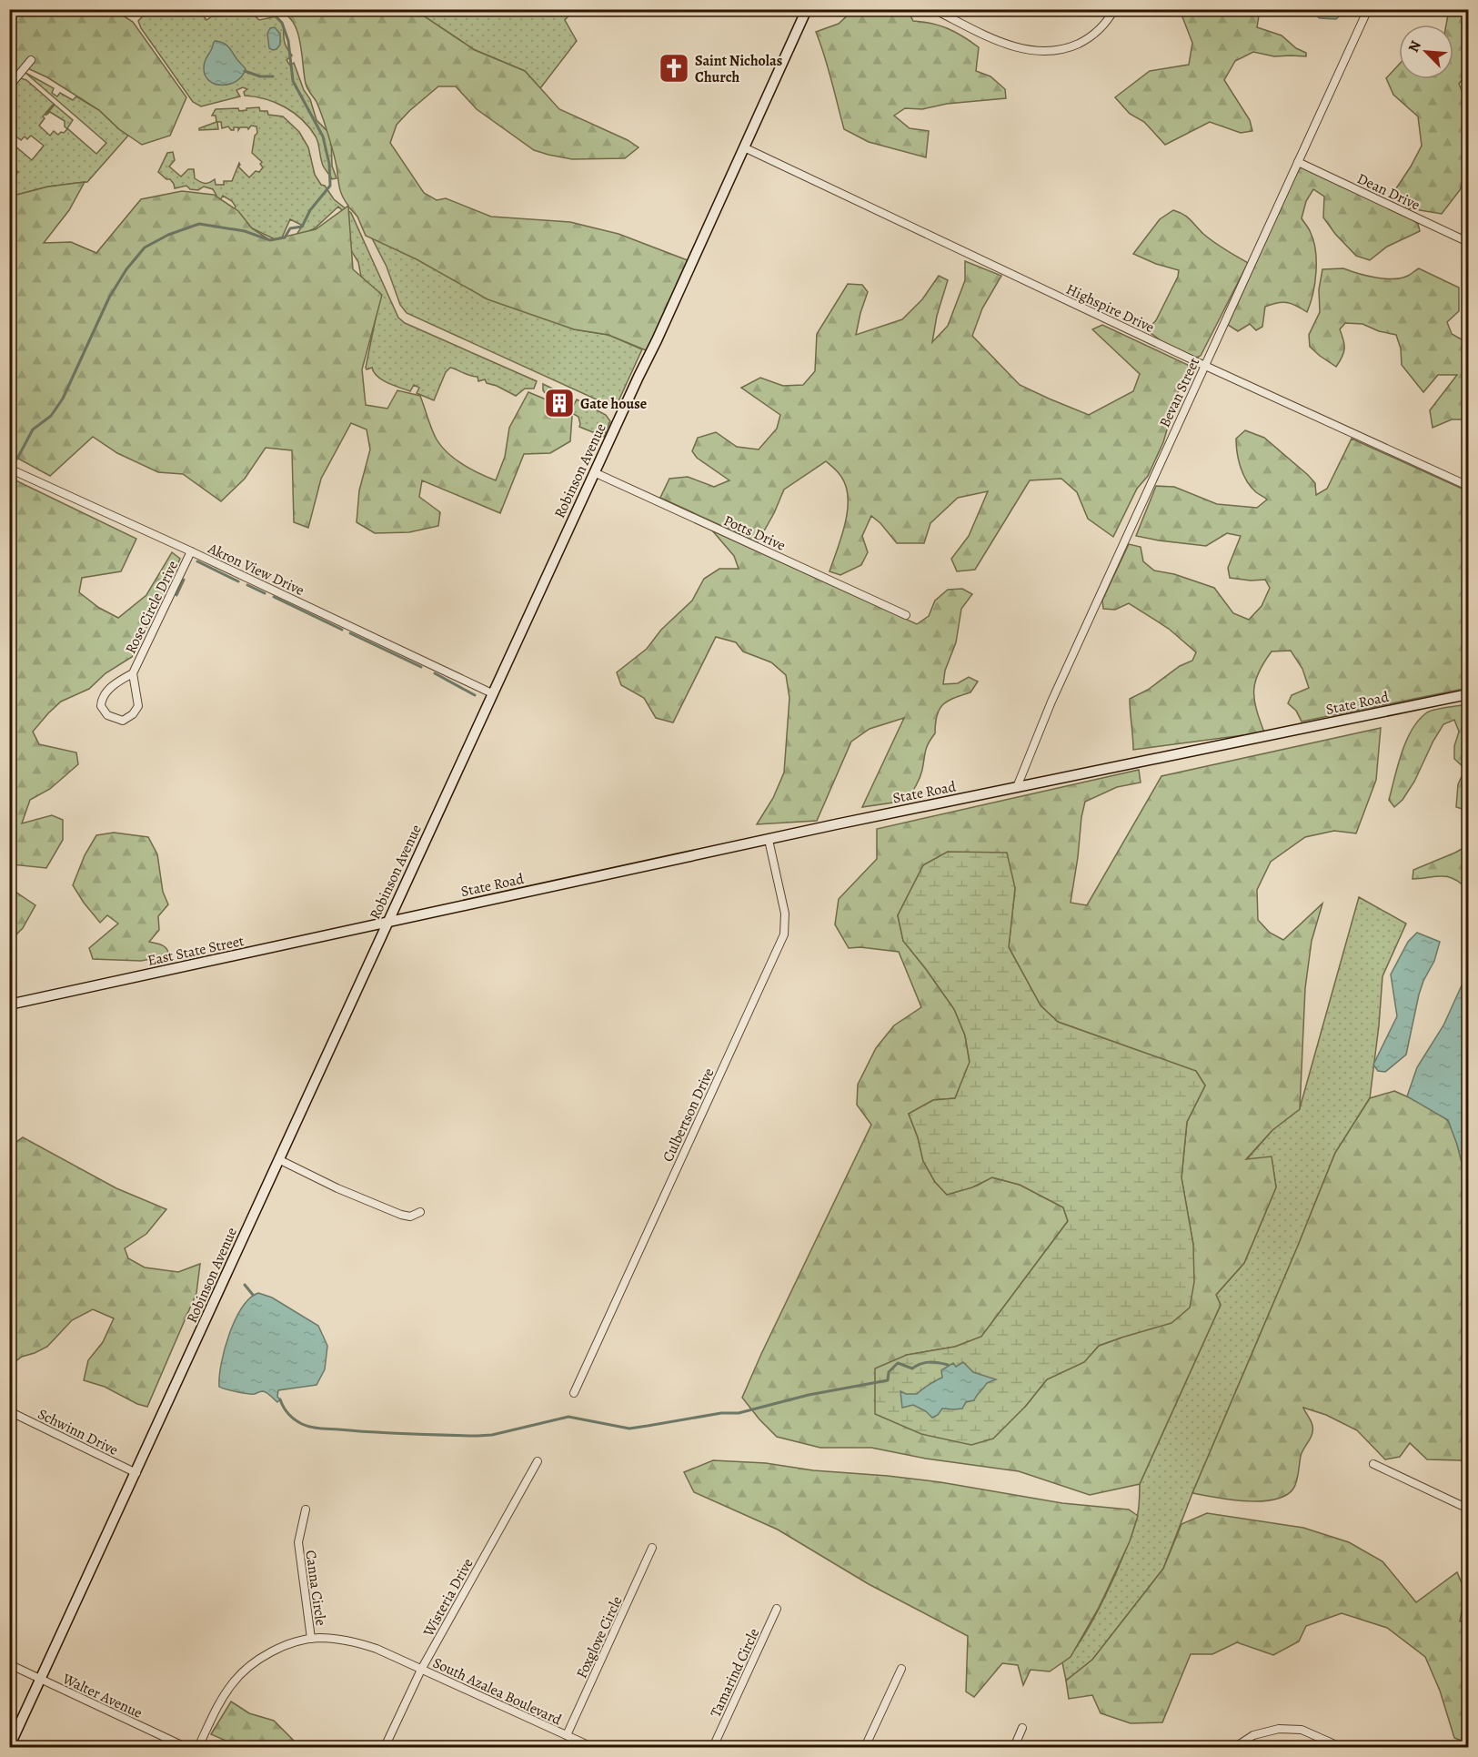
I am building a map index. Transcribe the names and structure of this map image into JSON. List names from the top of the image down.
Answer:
{
  "streets": {
    "main road": ["Robinson Avenue", "State Road", "East State Street"],
    "street": [
      "Dean Drive",
      "Highspire Drive",
      "Bevan Street",
      "Potts Drive",
      "Akron View Drive",
      "Rose Circle Drive",
      "Culbertson Drive",
      "Schwinn Drive",
      "Canna Circle",
      "Wisteria Drive",
      "Foxglove Circle",
      "Tamarind Circle",
      "South Azalea Boulevard",
      "Walter Avenue"
    ]
  },
  "crossings": [
    ["Dean Drive", "Bevan Street"],
    ["Highspire Drive", "Bevan Street"],
    ["Highspire Drive", "Robinson Avenue"],
    ["Bevan Street", "State Road"],
    ["Robinson Avenue", "Potts Drive"],
    ["Robinson Avenue", "Akron View Drive"],
    ["Robinson Avenue", "State Road"],
    ["Robinson Avenue", "East State Street"],
    ["Robinson Avenue", "Schwinn Drive"],
    ["Robinson Avenue", "Walter Avenue"],
    ["Akron View Drive", "Rose Circle Drive"],
    ["State Road", "East State Street"],
    ["State Road", "Culbertson Drive"],
    ["Canna Circle", "South Azalea Boulevard"],
    ["Wisteria Drive", "South Azalea Boulevard"],
    ["Foxglove Circle", "South Azalea Boulevard"]
  ],
  "places": {
    "church": ["Saint Nicholas Church"],
    "building": ["Gate house"]
  },
  "north": "top left"
}
